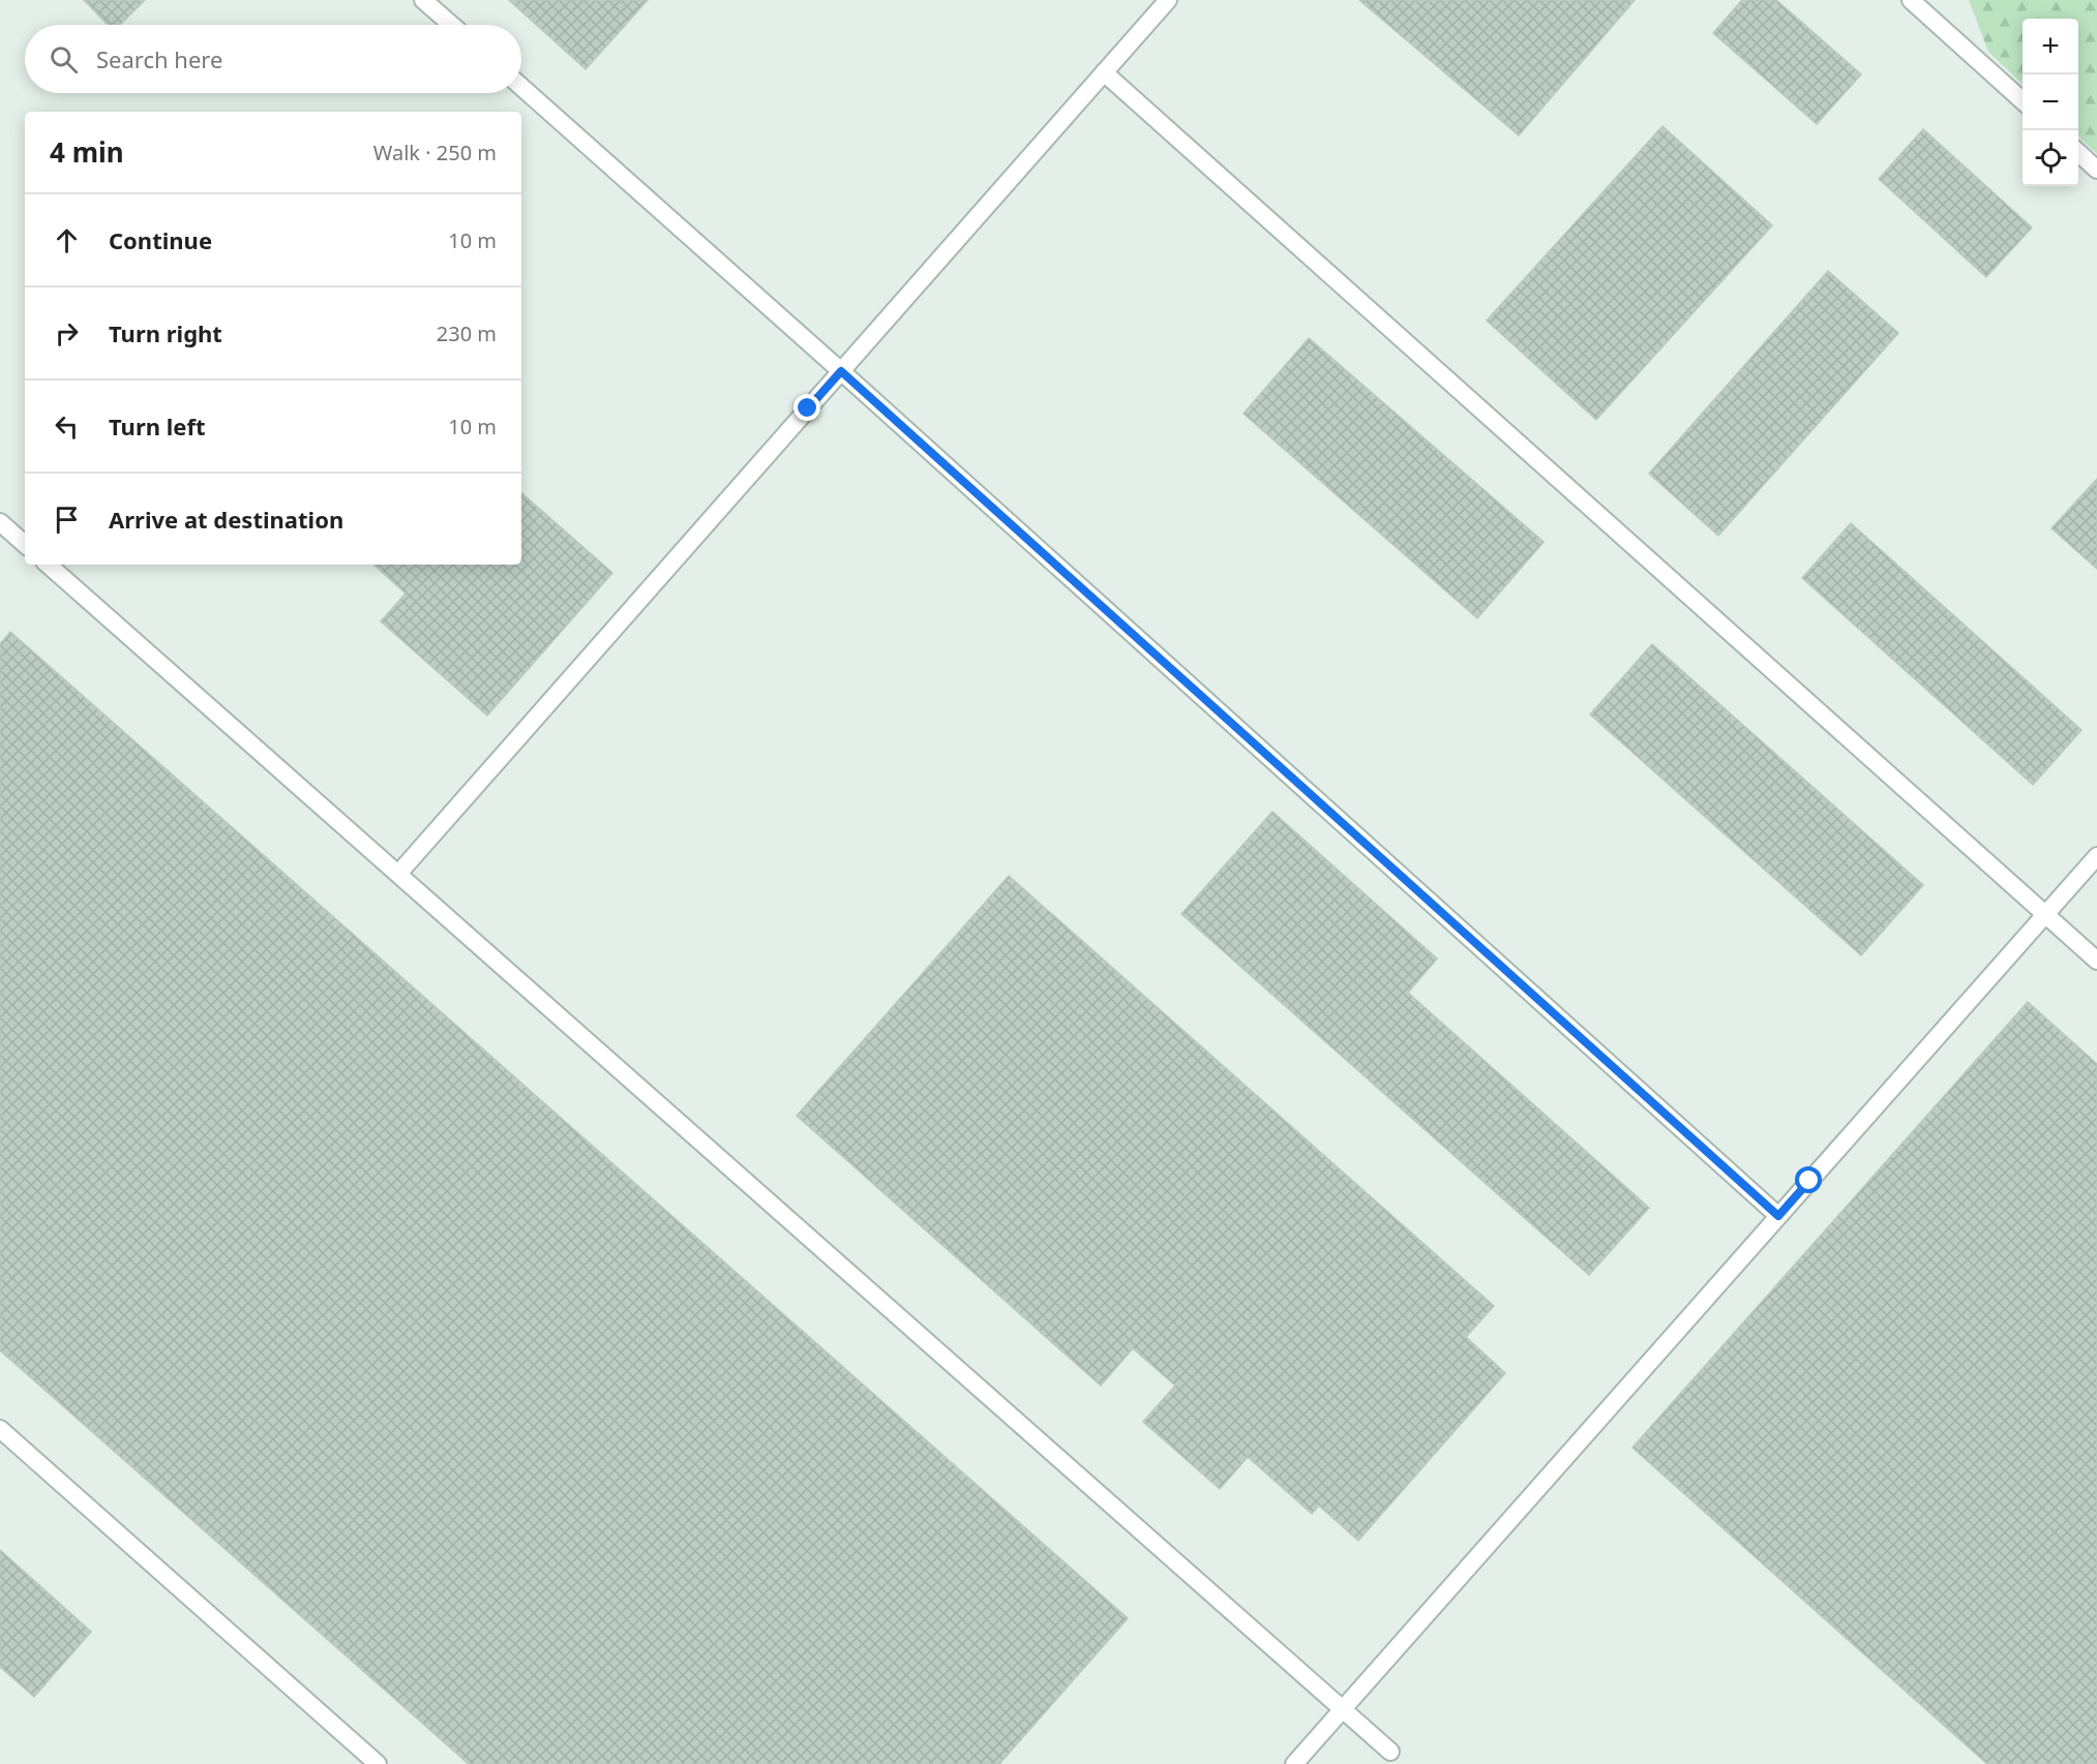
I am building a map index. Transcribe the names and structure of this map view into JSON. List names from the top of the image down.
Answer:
{
  "page": {
    "map_buttons": ["+", "−"],
    "search": "Search here",
    "heading": ["4 min", "Walk · 250 m"],
    "list": [
      ["Continue", "10 m"],
      ["Turn right", "230 m"],
      ["Turn left", "10 m"],
      "Arrive at destination"
    ]
  }
}
